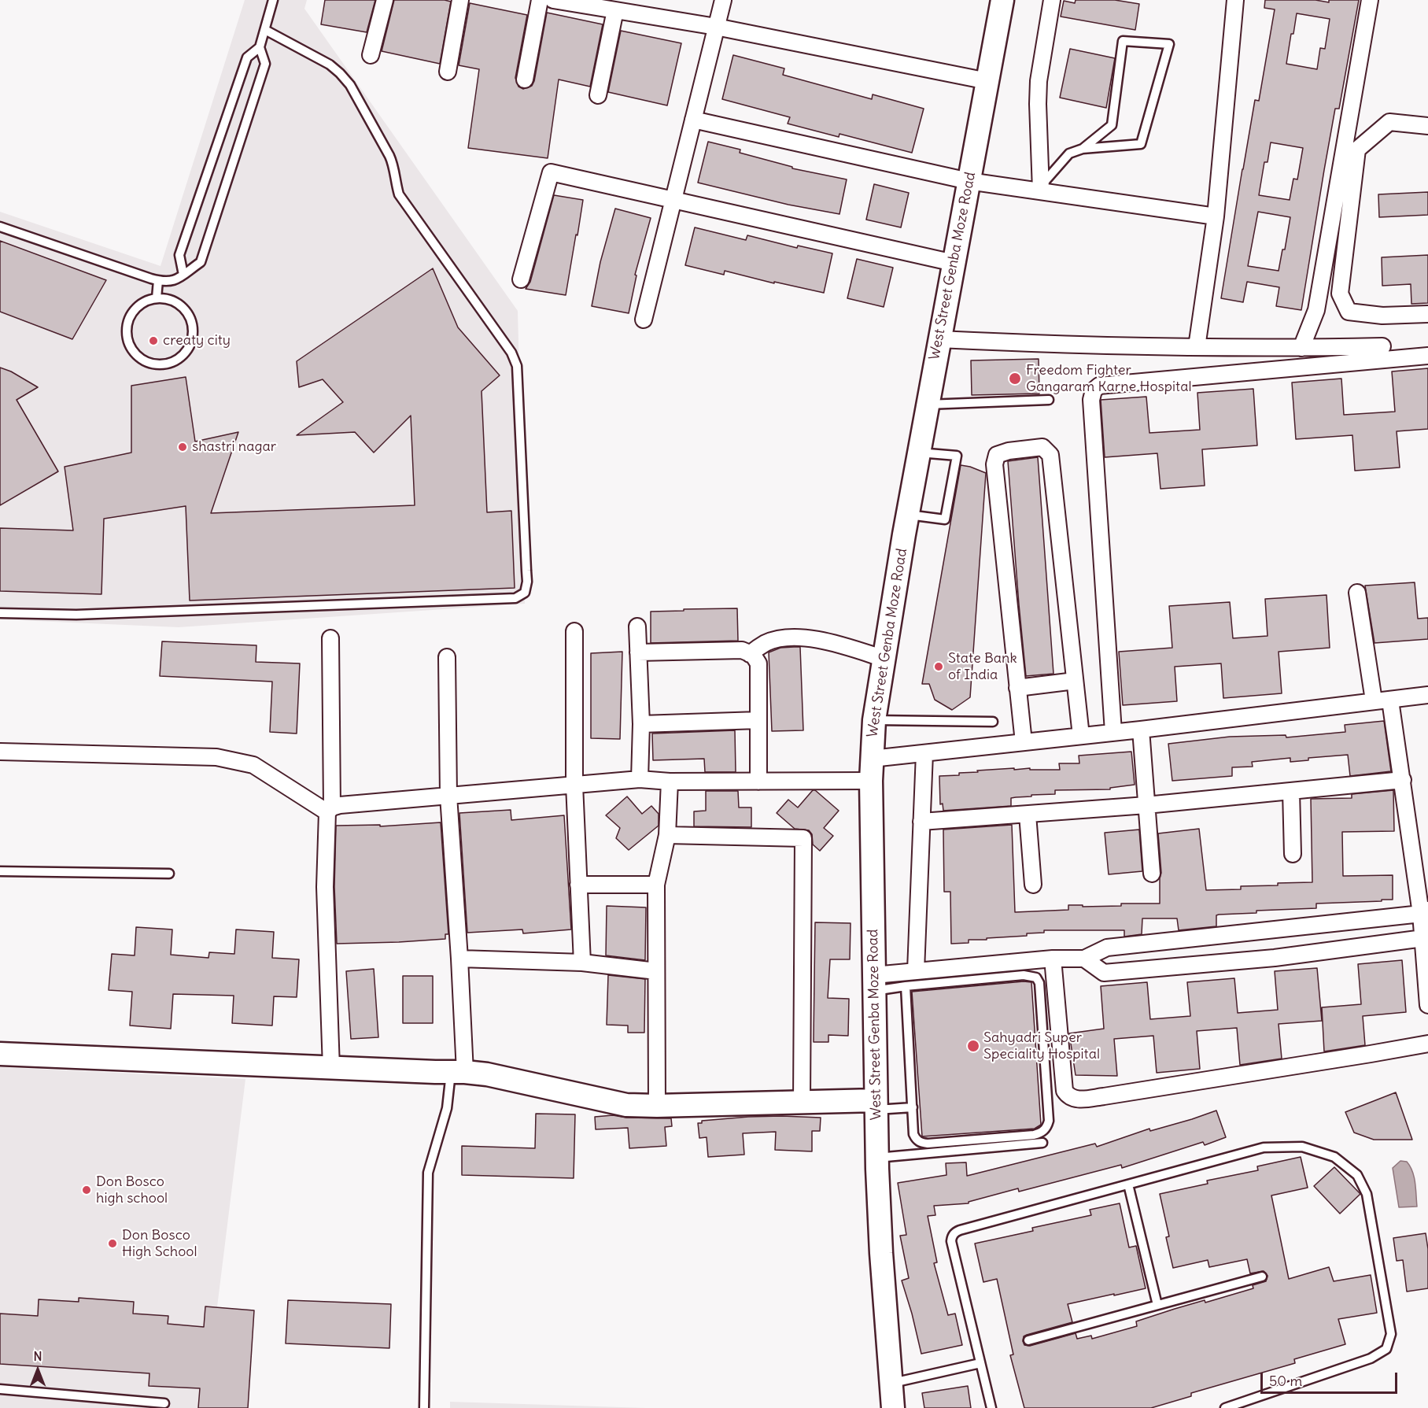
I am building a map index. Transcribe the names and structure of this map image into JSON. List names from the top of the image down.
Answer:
{
  "streets": {
    "street": ["West Street Genba Moze Road"]
  },
  "places": [
    "creaty city",
    "Freedom Fighter Gangaram Karne Hospital",
    "shastri nagar",
    "State Bank of India",
    "Sahyadri Super Speciality Hospital",
    "Don Bosco high school",
    "Don Bosco High School"
  ],
  "scale_bar": "50 m",
  "north": "top"
}
